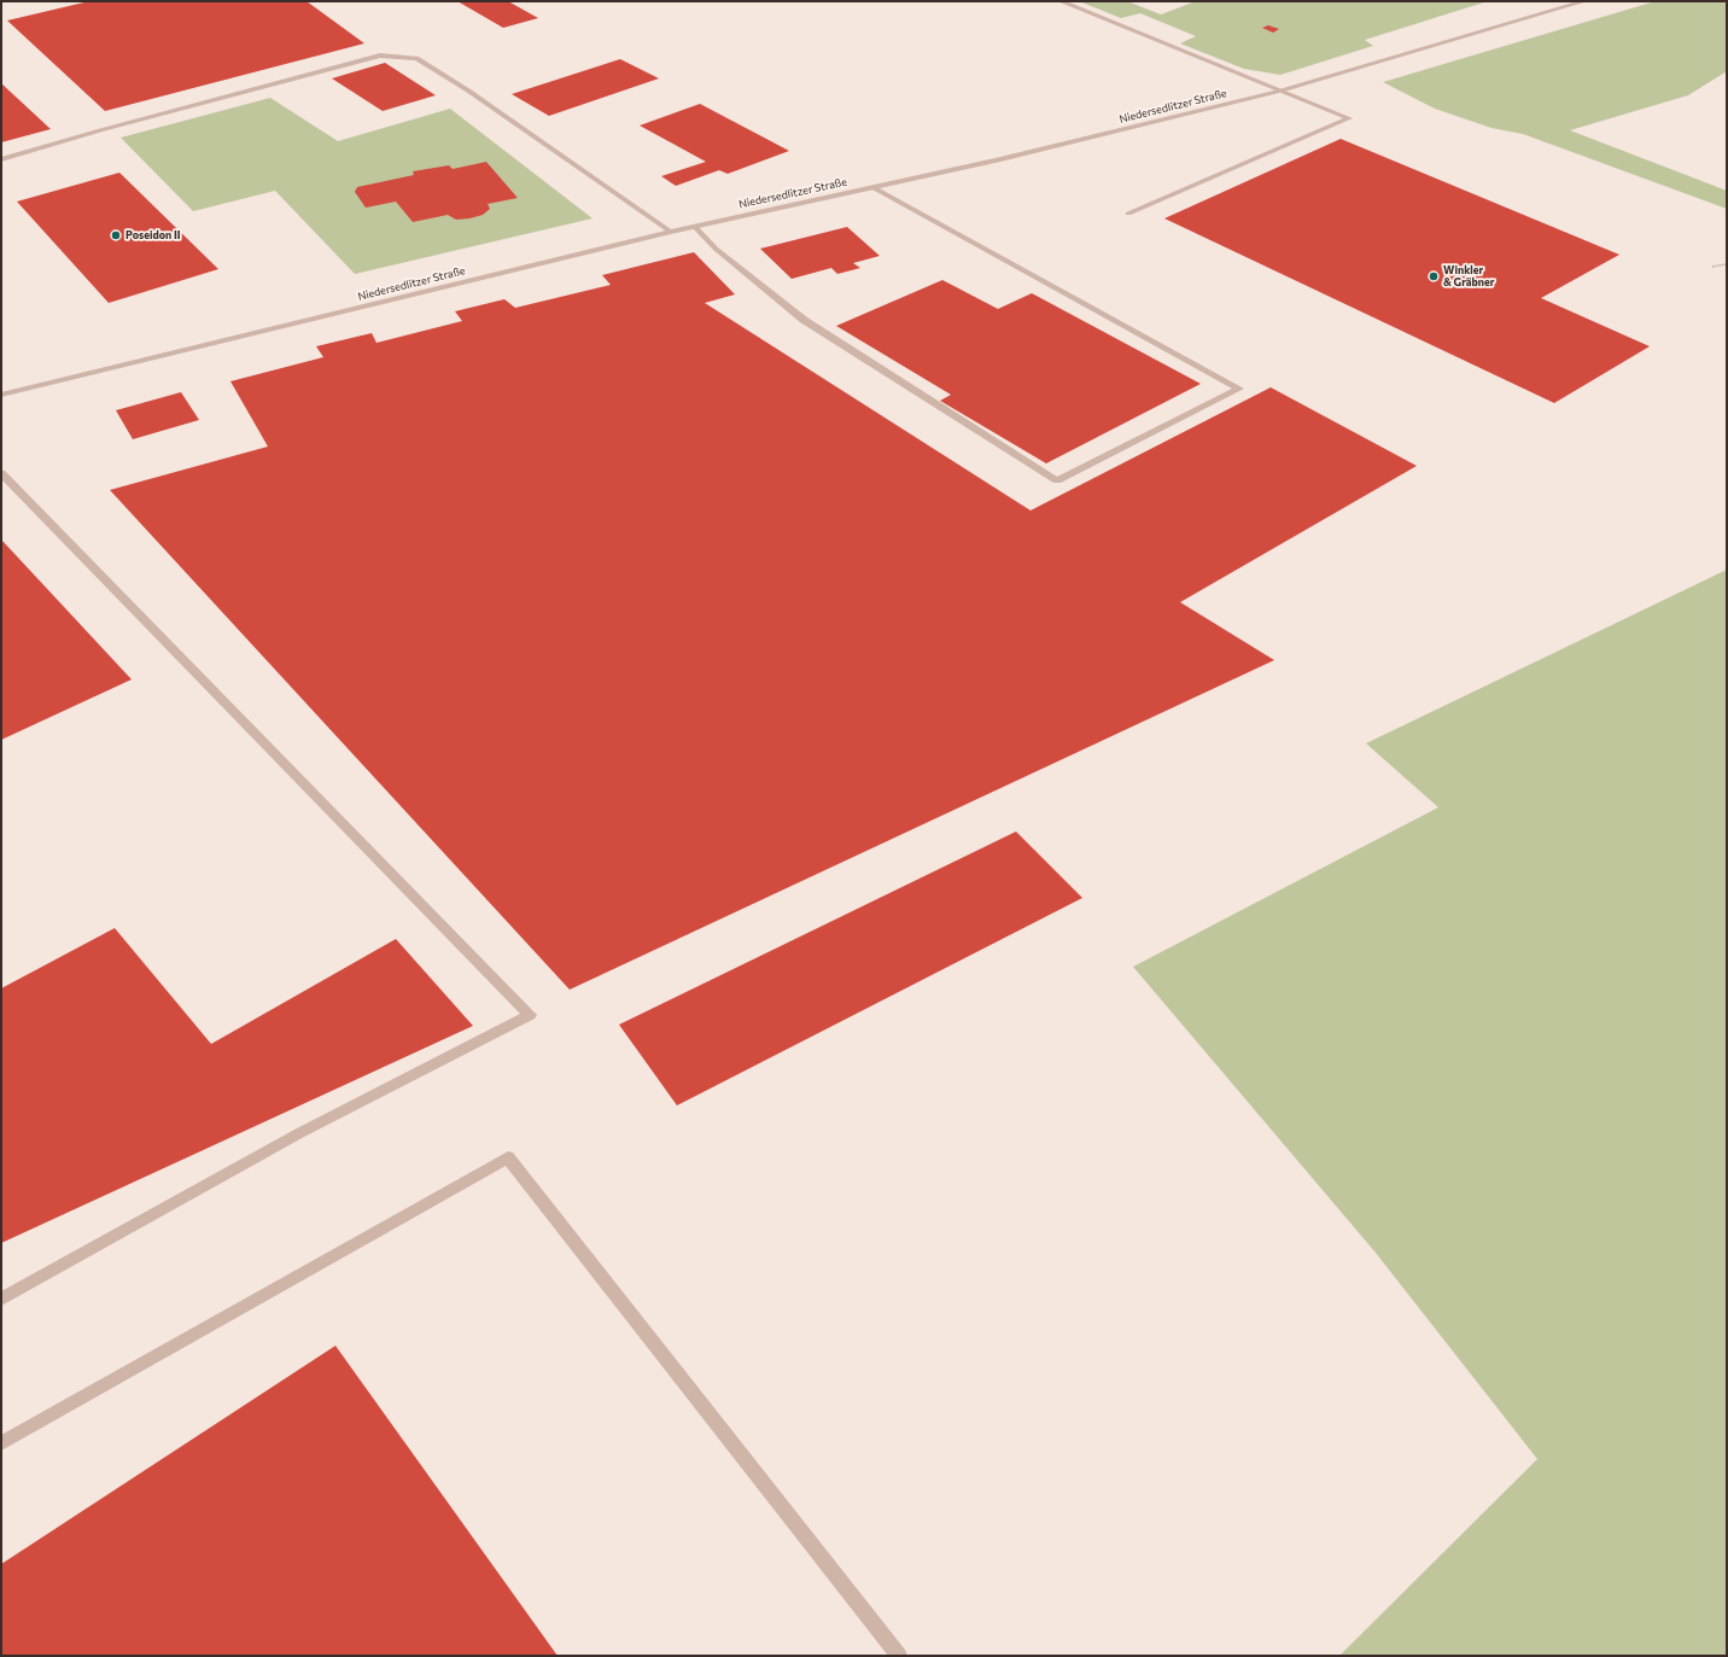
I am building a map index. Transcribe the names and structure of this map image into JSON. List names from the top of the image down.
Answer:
{
  "streets": {
    "street": ["Niedersedlitzer Straße"]
  },
  "places": ["Poseidon II", "Winkler & Gräbner"]
}
